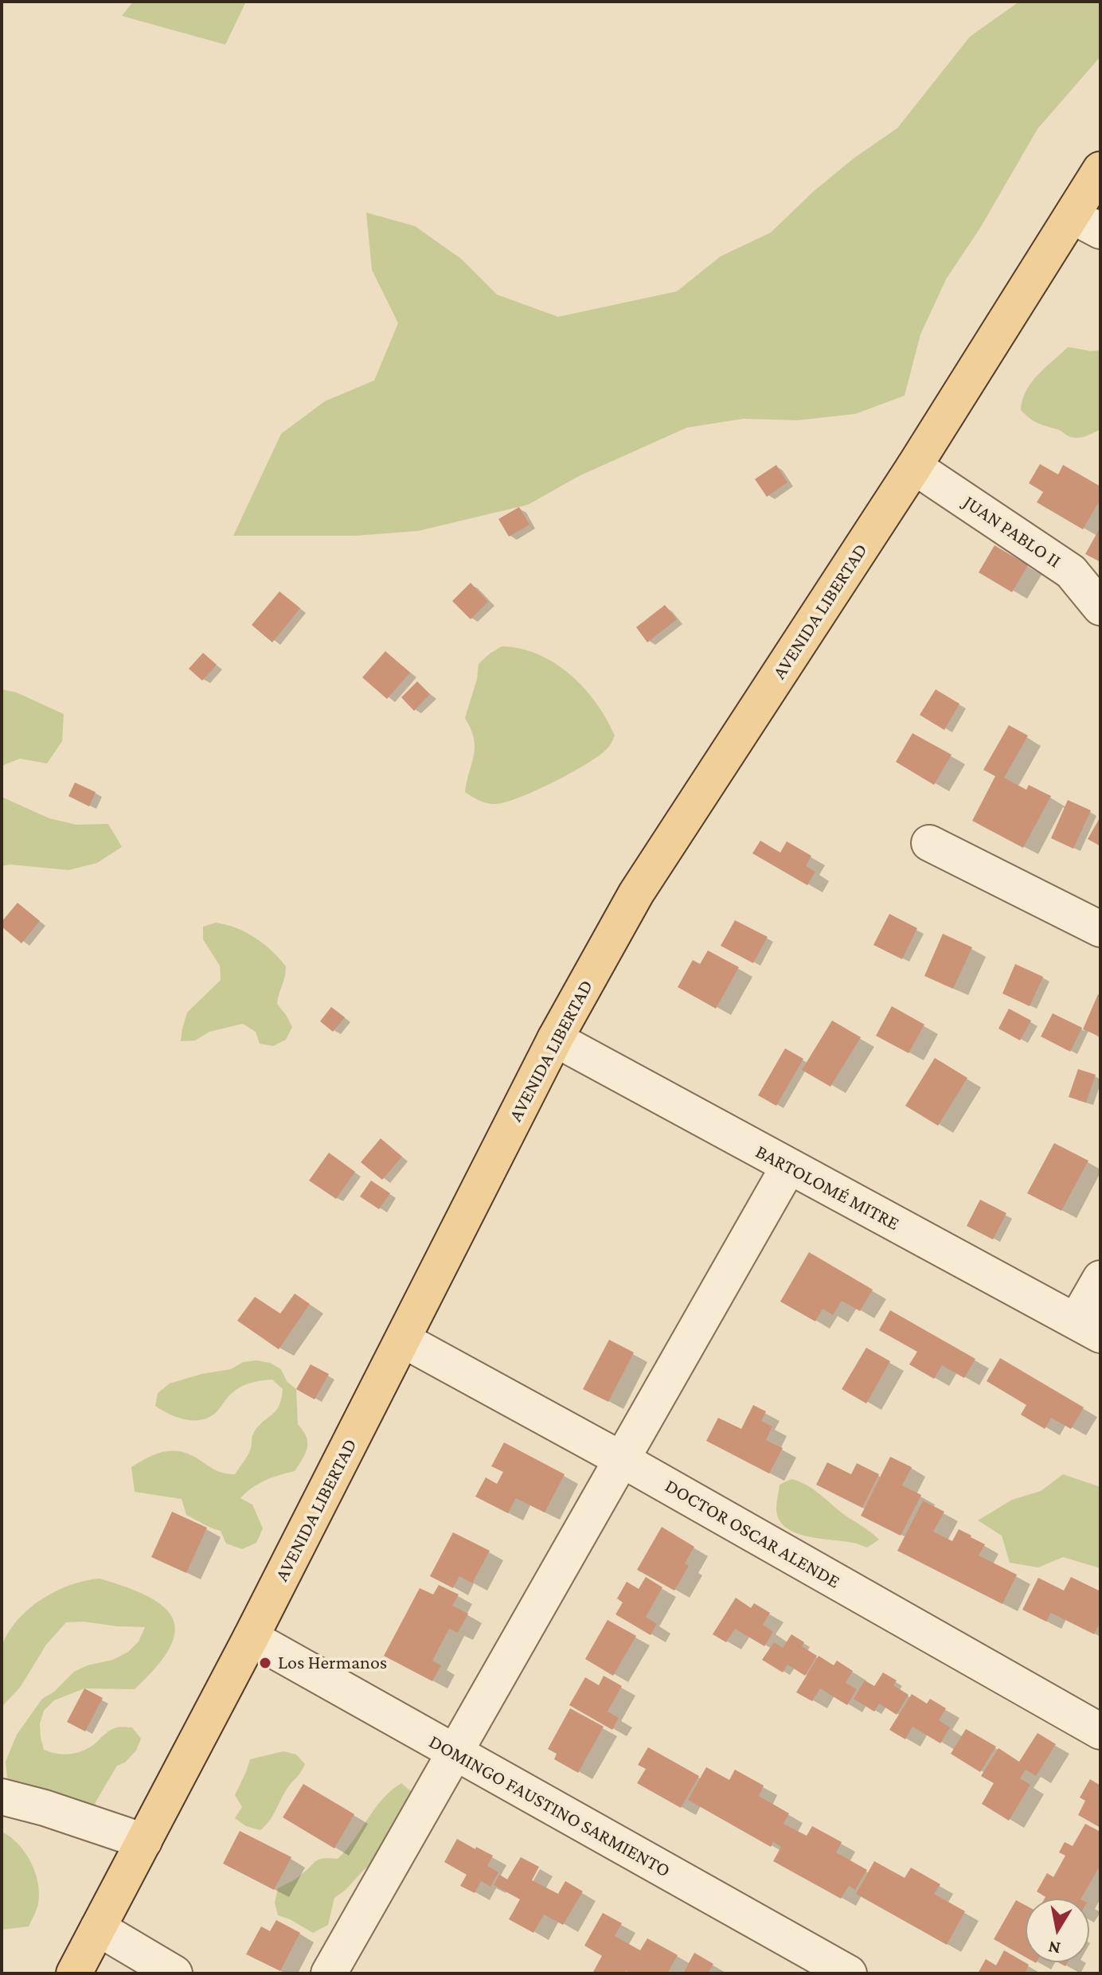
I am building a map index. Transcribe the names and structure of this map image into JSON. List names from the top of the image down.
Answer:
{
  "streets": {
    "main road": ["AVENIDA LIBERTAD"],
    "street": [
      "JUAN PABLO II",
      "BARTOLOMÉ MITRE",
      "DOCTOR OSCAR ALENDE",
      "DOMINGO FAUSTINO SARMIENTO"
    ]
  },
  "crossings": [
    ["JUAN PABLO II", "AVENIDA LIBERTAD"],
    ["AVENIDA LIBERTAD", "BARTOLOMÉ MITRE"],
    ["AVENIDA LIBERTAD", "DOCTOR OSCAR ALENDE"],
    ["AVENIDA LIBERTAD", "DOMINGO FAUSTINO SARMIENTO"]
  ],
  "places": ["Los Hermanos"],
  "north": "bottom"
}
